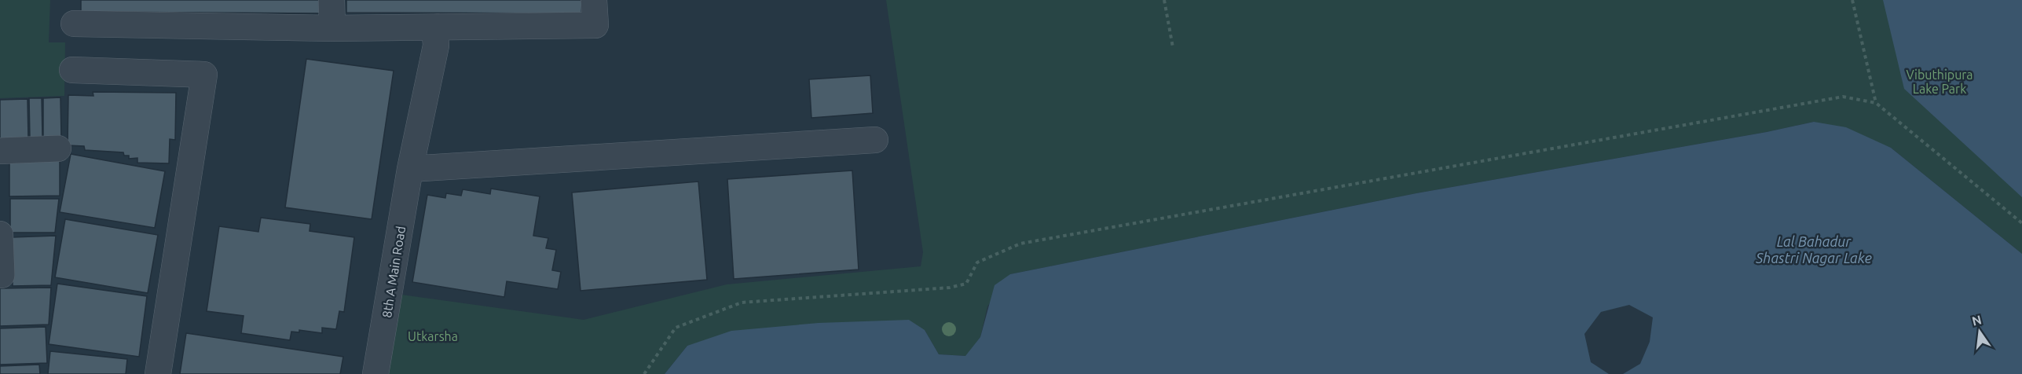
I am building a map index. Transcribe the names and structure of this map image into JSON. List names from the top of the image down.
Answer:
{
  "streets": {
    "street": ["8th A Main Road"]
  },
  "water": ["Lal Bahadur Shastri Nagar Lake"],
  "parks": ["Vibuthipura Lake Park", "Utkarsha"],
  "north": "top"
}
